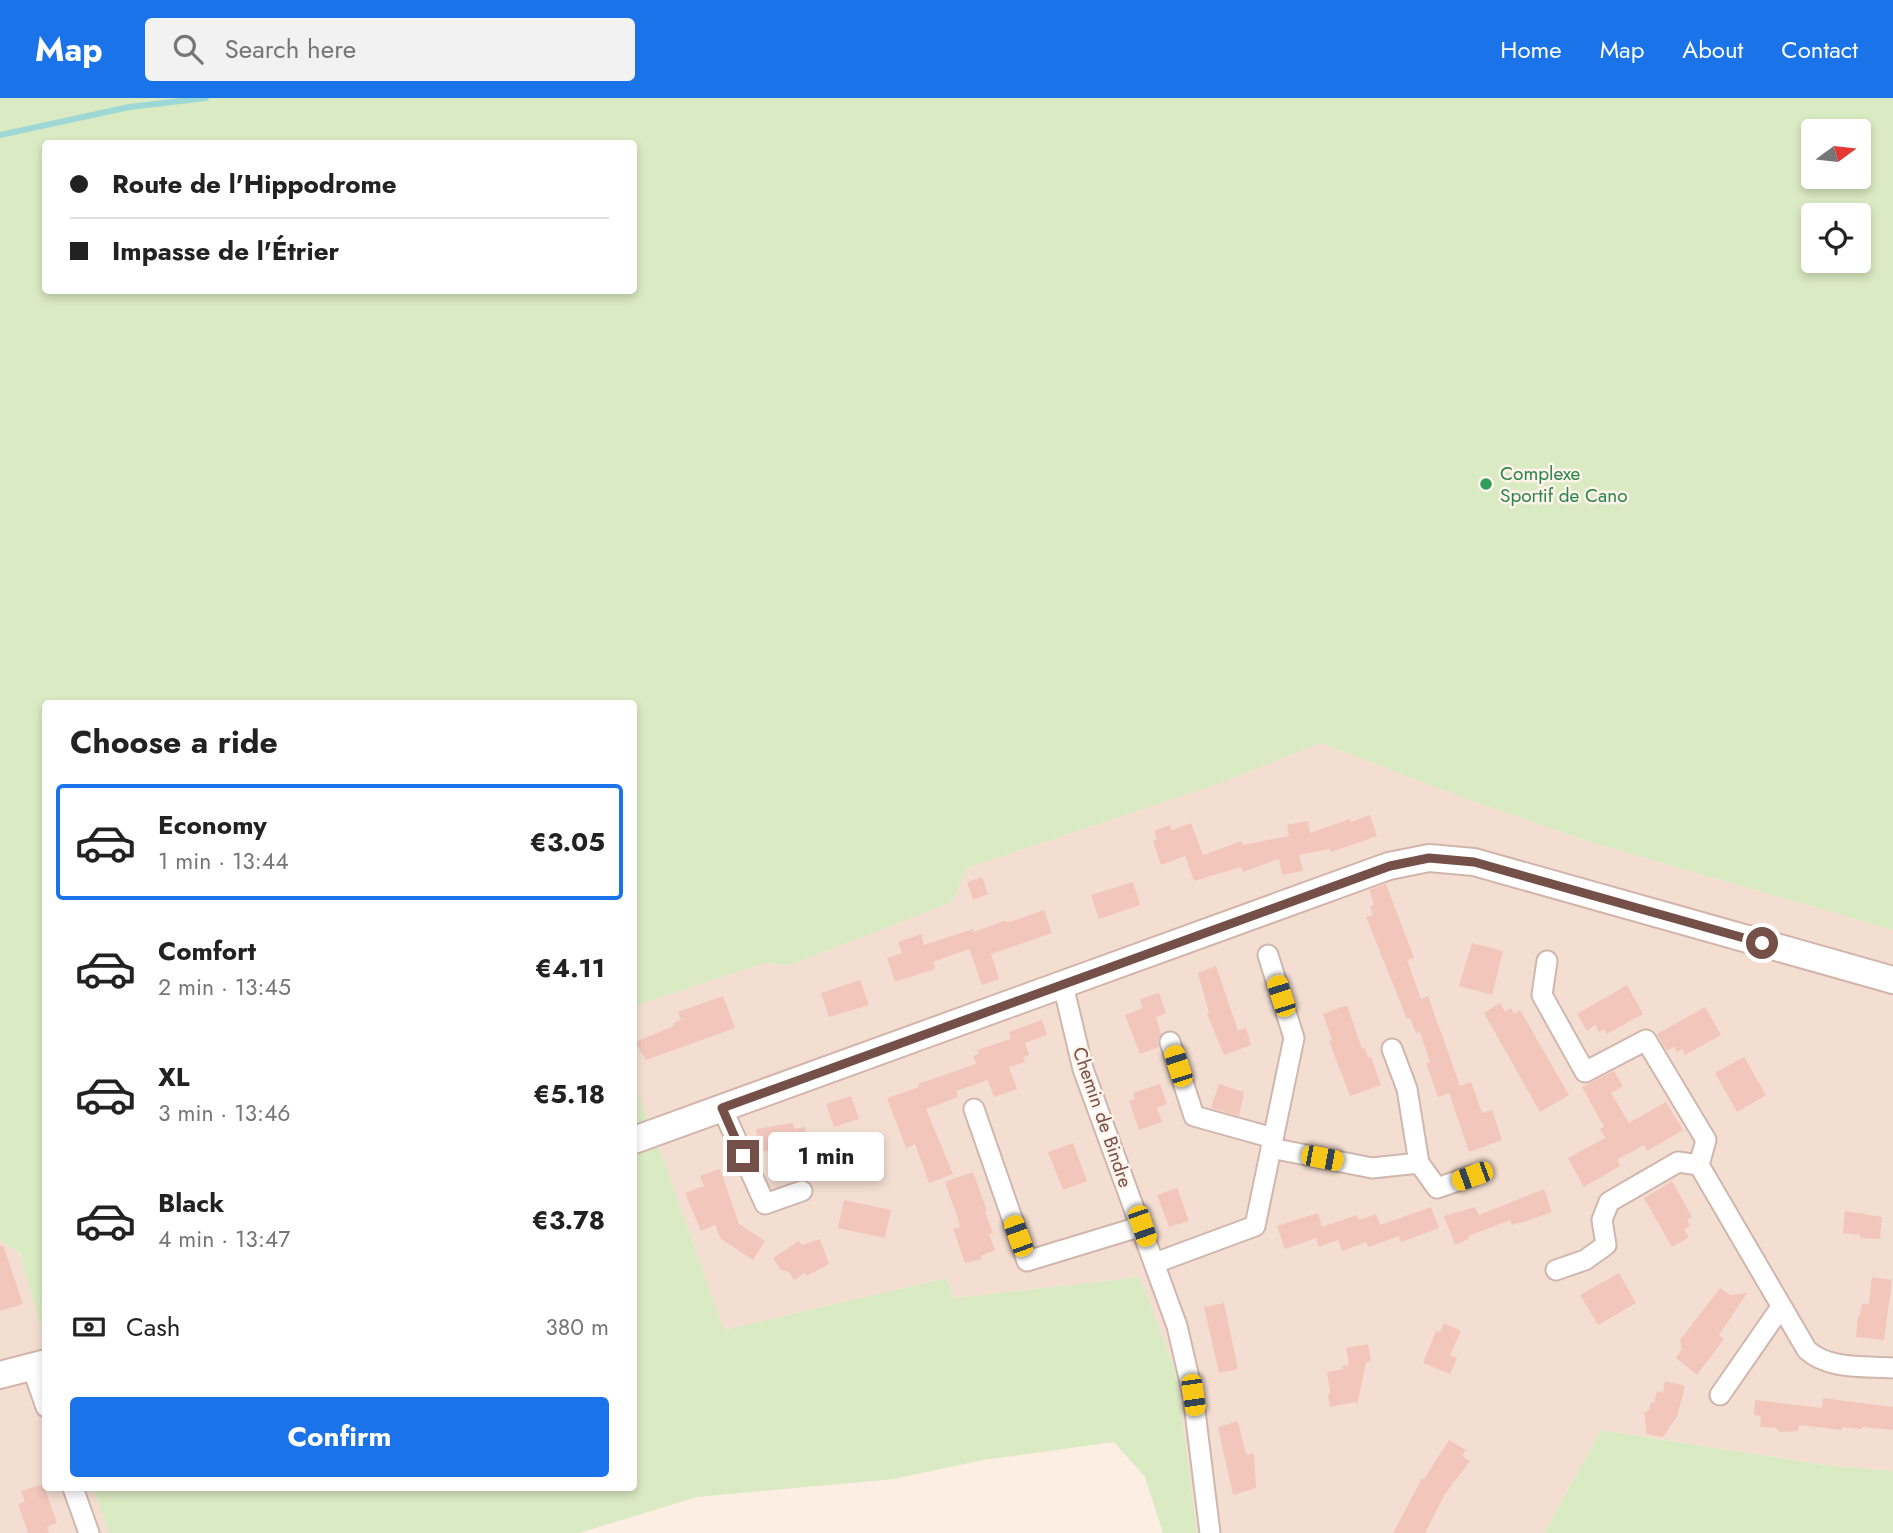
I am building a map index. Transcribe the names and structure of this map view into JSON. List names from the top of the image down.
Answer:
{
  "streets": {
    "street": ["Chemin de Bindre"]
  },
  "places": ["Complexe Sportif de Cano"],
  "north": "right",
  "page": {
    "header": "Map",
    "search": "Search here",
    "nav": [
      "Home",
      "Map",
      "About",
      "Contact"
    ],
    "banner": ["Route de l'Hippodrome", "Impasse de l'Étrier"],
    "heading": "Choose a ride",
    "list": [
      {
        "name": "Economy",
        "note": "1 min · 13:44",
        "value": "€3.05"
      },
      {
        "name": "Comfort",
        "note": "2 min · 13:45",
        "value": "€4.11"
      },
      {
        "name": "XL",
        "note": "3 min · 13:46",
        "value": "€5.18"
      },
      {
        "name": "Black",
        "note": "4 min · 13:47",
        "value": "€3.78"
      }
    ],
    "bubble": "1 min",
    "pay": ["Cash", "380 m"],
    "buttons": "Confirm"
  }
}
